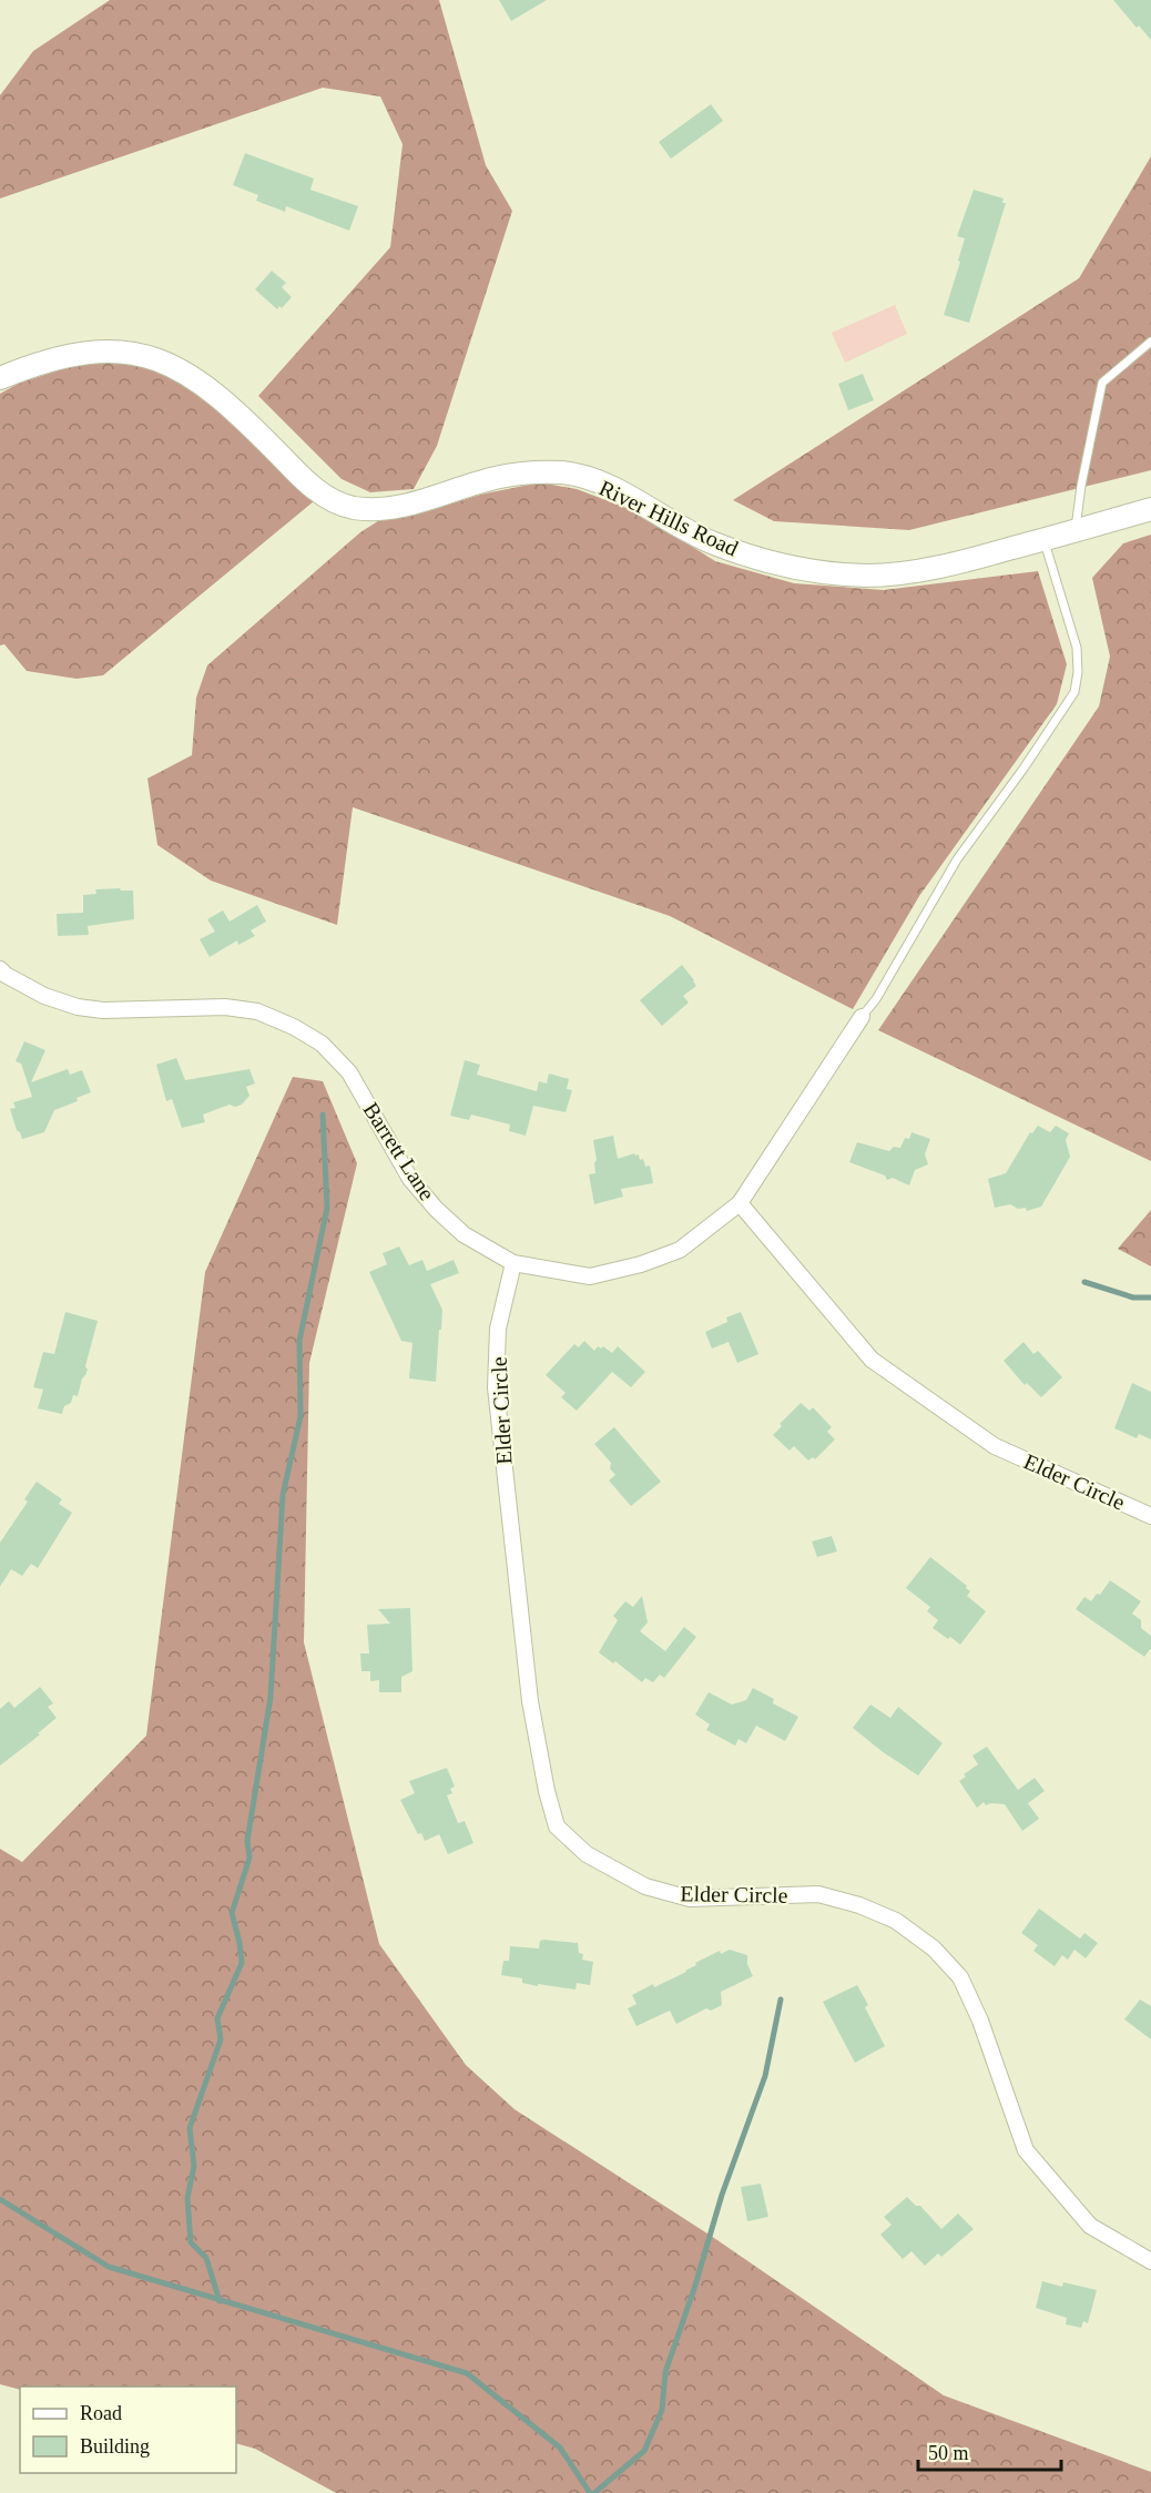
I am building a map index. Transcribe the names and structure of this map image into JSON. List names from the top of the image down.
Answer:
{
  "streets": {
    "street": ["River Hills Road", "Barrett Lane", "Elder Circle"]
  },
  "crossings": [
    ["Barrett Lane", "Elder Circle"]
  ],
  "legend": ["Road", "Building"],
  "scale_bar": "50 m"
}
